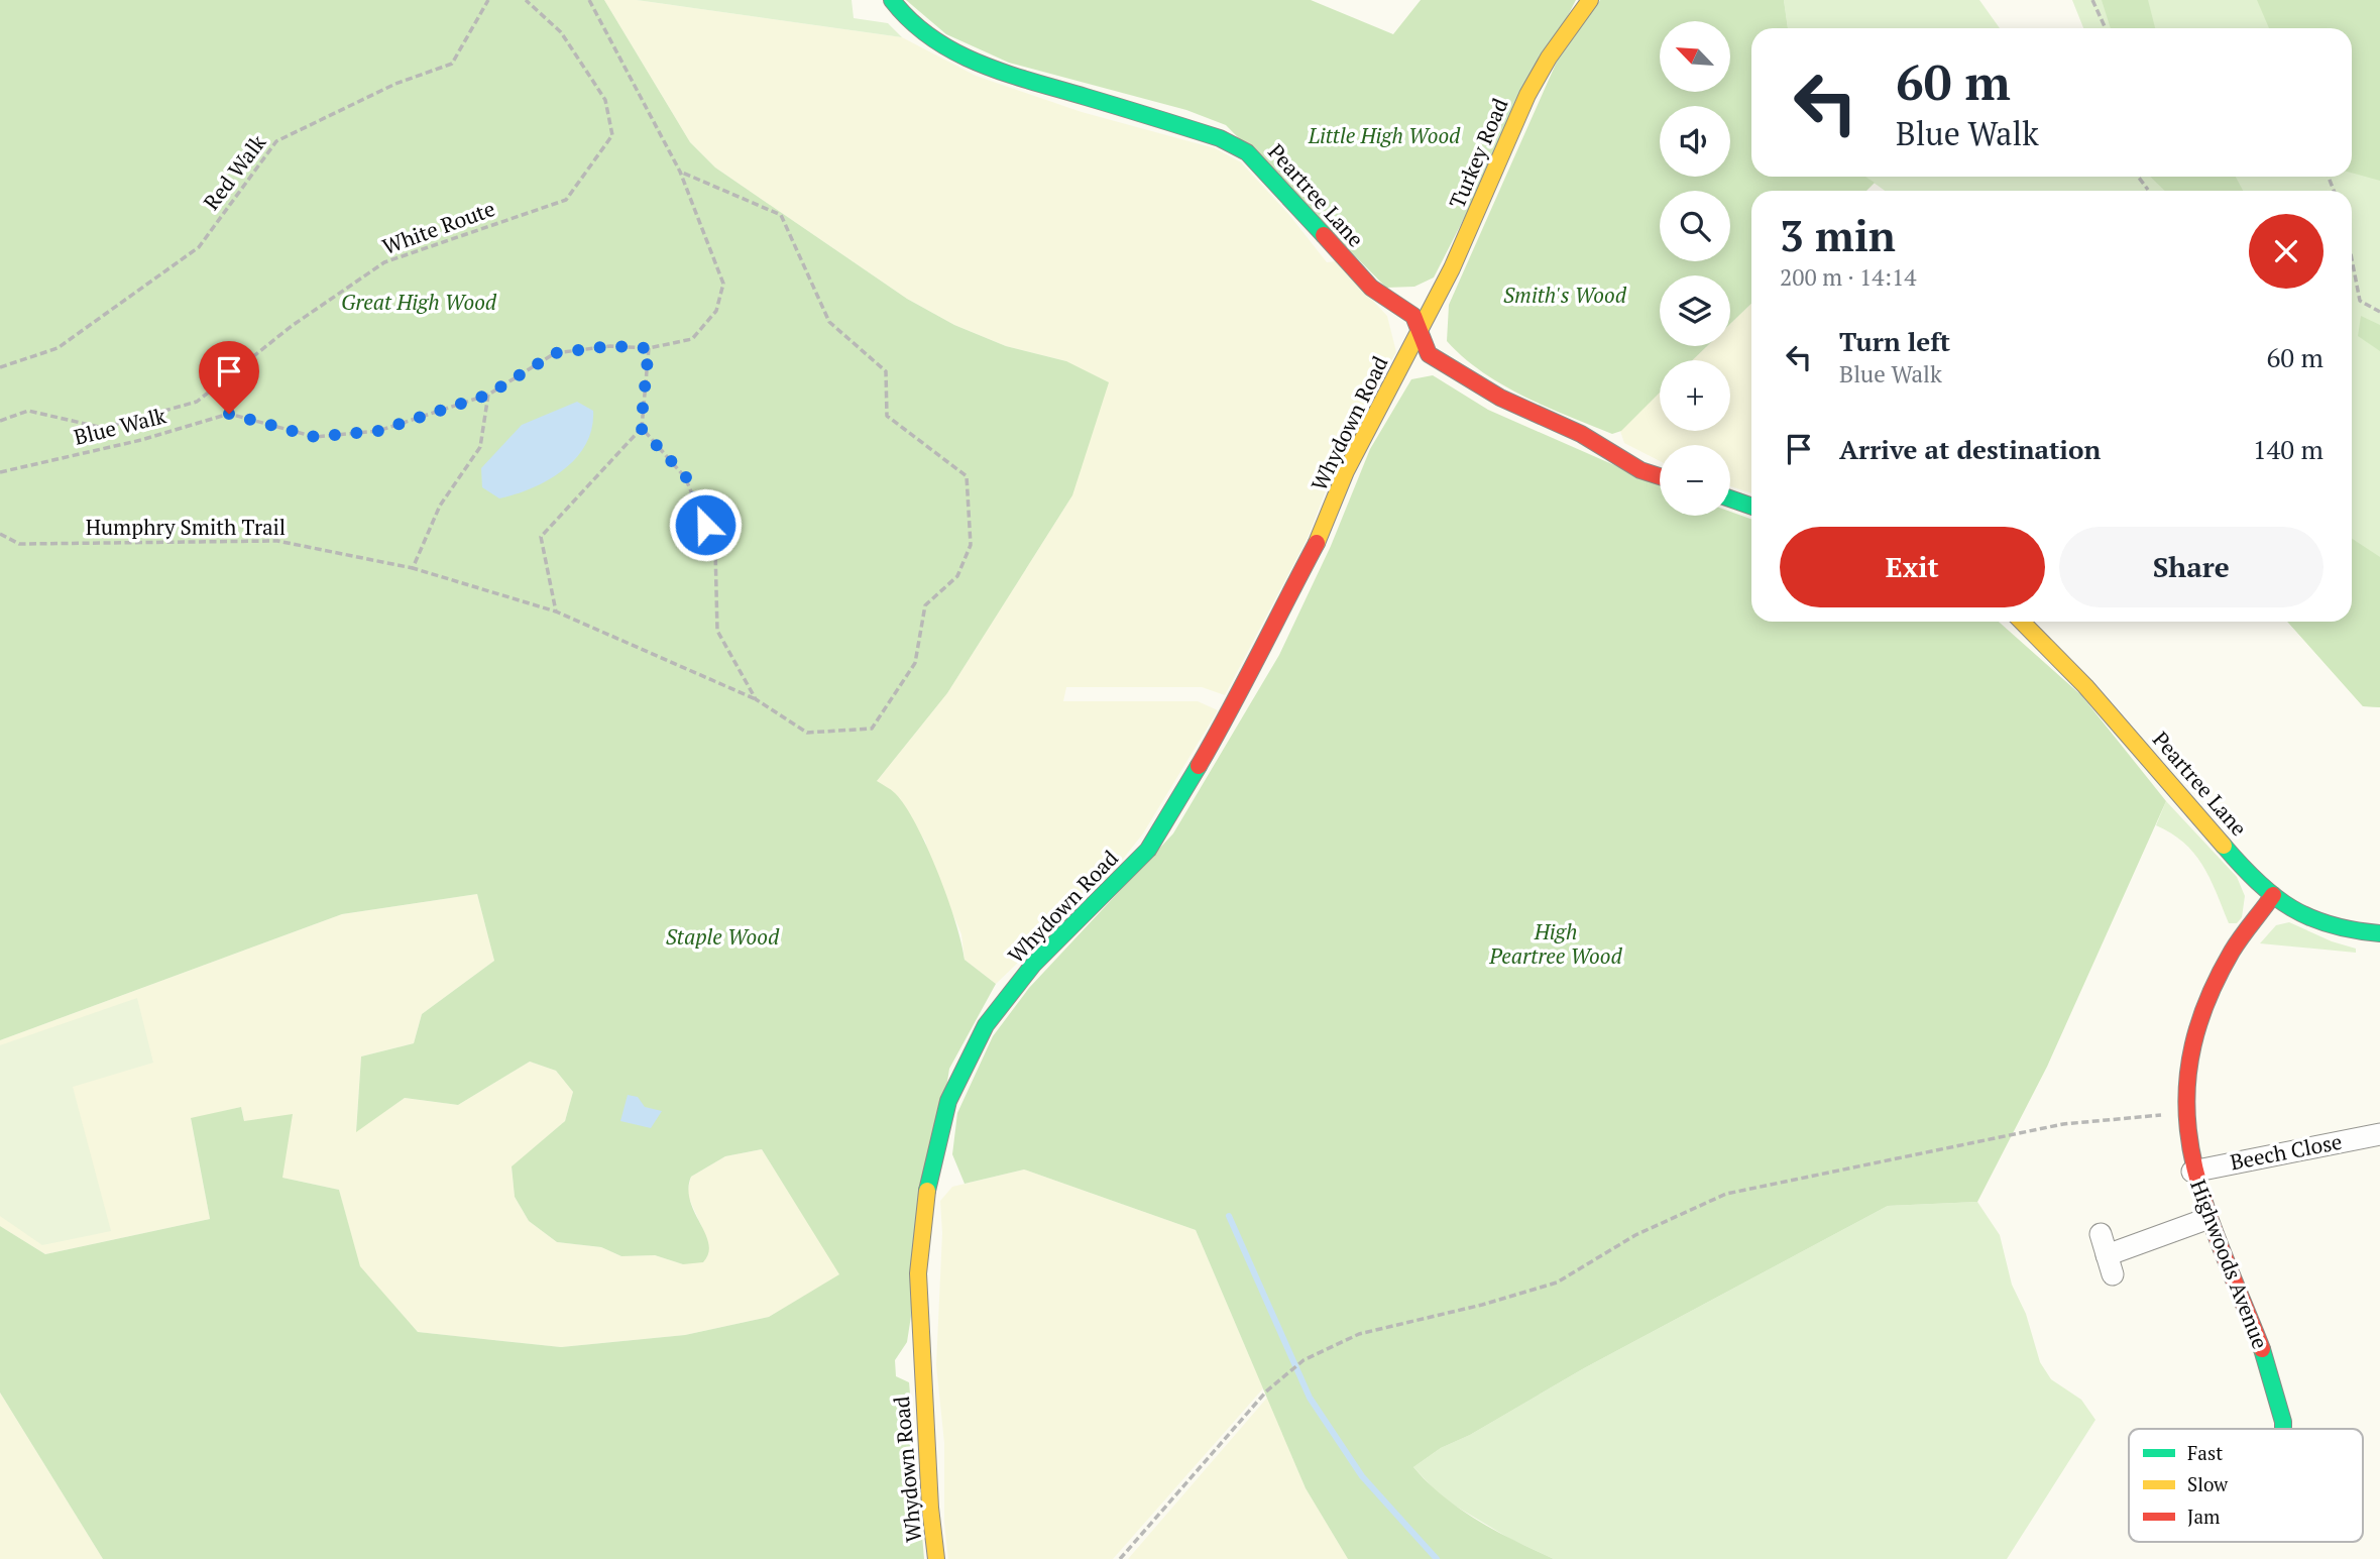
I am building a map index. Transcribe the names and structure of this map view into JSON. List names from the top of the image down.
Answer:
{
  "streets": {
    "street": [
      "Turkey Road",
      "Peartree Lane",
      "Whydown Road",
      "Beech Close",
      "Highwoods Avenue"
    ],
    "path": [
      "Red Walk",
      "White Route",
      "Blue Walk",
      "Humphry Smith Trail"
    ]
  },
  "crossings": [
    ["Turkey Road", "Peartree Lane"],
    ["Turkey Road", "Whydown Road"],
    ["Peartree Lane", "Whydown Road"],
    ["Peartree Lane", "Highwoods Avenue"],
    ["Beech Close", "Highwoods Avenue"]
  ],
  "parks": [
    "Little High Wood",
    "Smith's Wood",
    "Great High Wood",
    "High Peartree Wood",
    "Staple Wood"
  ],
  "legend": ["Fast", "Slow", "Jam"],
  "north": "top left",
  "page": {
    "map_buttons": ["+", "−"],
    "turn": ["60 m", "Blue Walk"],
    "heading": ["3 min", "200 m · 14:14"],
    "list": [
      {
        "name": "Turn left",
        "note": "Blue Walk",
        "value": "60 m"
      },
      {
        "name": "Arrive at destination",
        "value": "140 m"
      }
    ],
    "buttons": ["Exit", "Share"]
  }
}
